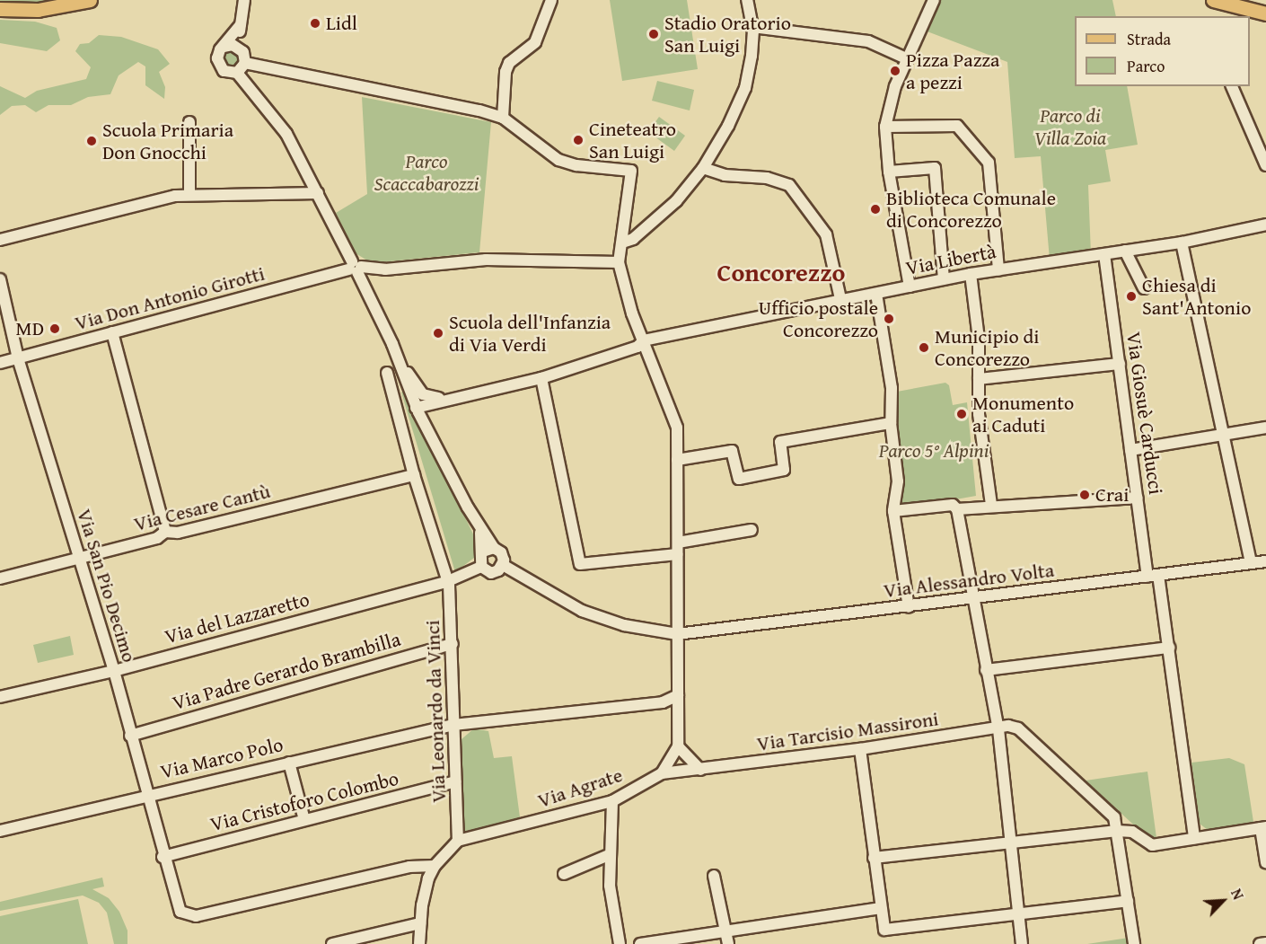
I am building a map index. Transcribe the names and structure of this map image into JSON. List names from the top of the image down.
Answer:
{
  "streets": {
    "street": [
      "Via Libertà",
      "Via Don Antonio Girotti",
      "Via Giosuè Carducci",
      "Via Cesare Cantù",
      "Via Alessandro Volta",
      "Via San Pio Decimo",
      "Via del Lazzaretto",
      "Via Padre Gerardo Brambilla",
      "Via Leonardo da Vinci",
      "Via Tarcisio Massironi",
      "Via Marco Polo",
      "Via Agrate",
      "Via Cristoforo Colombo"
    ]
  },
  "crossings": [
    ["Via Libertà", "Via Giosuè Carducci"],
    ["Via Don Antonio Girotti", "Via San Pio Decimo"],
    ["Via Giosuè Carducci", "Via Alessandro Volta"],
    ["Via Cesare Cantù", "Via San Pio Decimo"],
    ["Via Cesare Cantù", "Via Leonardo da Vinci"],
    ["Via Alessandro Volta", "Via del Lazzaretto"],
    ["Via San Pio Decimo", "Via del Lazzaretto"],
    ["Via San Pio Decimo", "Via Padre Gerardo Brambilla"],
    ["Via San Pio Decimo", "Via Marco Polo"],
    ["Via San Pio Decimo", "Via Cristoforo Colombo"],
    ["Via del Lazzaretto", "Via Leonardo da Vinci"],
    ["Via Padre Gerardo Brambilla", "Via Leonardo da Vinci"],
    ["Via Leonardo da Vinci", "Via Marco Polo"],
    ["Via Leonardo da Vinci", "Via Agrate"],
    ["Via Leonardo da Vinci", "Via Cristoforo Colombo"],
    ["Via Tarcisio Massironi", "Via Agrate"]
  ],
  "districts": ["Concorezzo"],
  "parks": ["Parco di Villa Zoia", "Parco Scaccabarozzi", "Parco 5° Alpini"],
  "places": [
    "Lidl",
    "Stadio Oratorio San Luigi",
    "Pizza Pazza a pezzi",
    "Cineteatro San Luigi",
    "Scuola Primaria Don Gnocchi",
    "Biblioteca Comunale di Concorezzo",
    "Chiesa di Sant'Antonio",
    "Ufficio postale Concorezzo",
    "MD",
    "Scuola dell'Infanzia di Via Verdi",
    "Municipio di Concorezzo",
    "Monumento ai Caduti",
    "Crai"
  ],
  "legend": ["Strada", "Parco"],
  "north": "top right"
}
